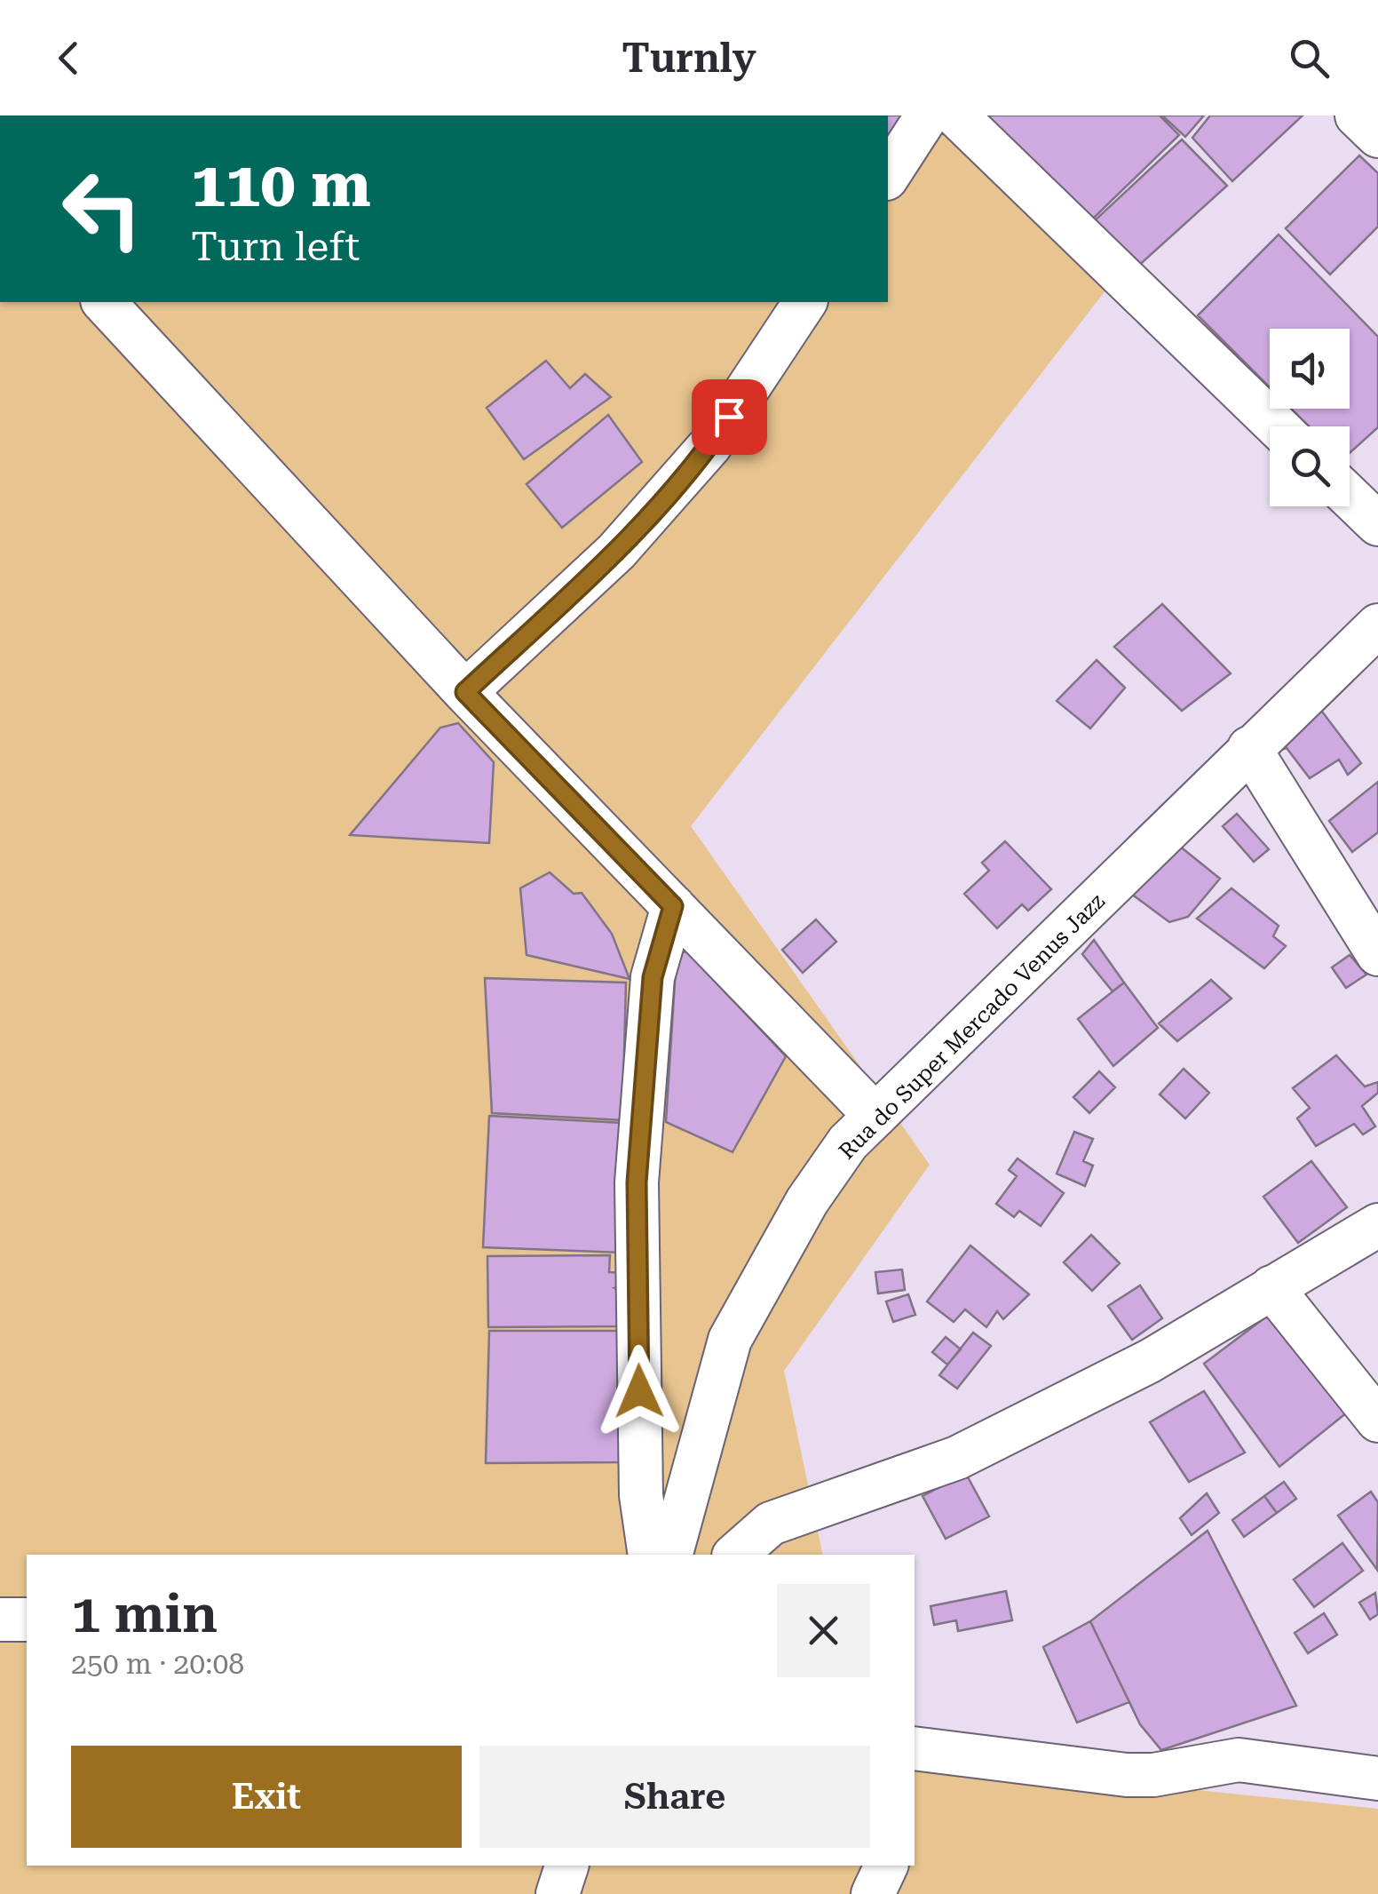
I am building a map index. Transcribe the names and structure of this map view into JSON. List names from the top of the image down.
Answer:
{
  "streets": {
    "street": ["Rua do Super Mercado Venus Jazz"]
  },
  "page": {
    "header": "Turnly",
    "turn": ["110 m", "Turn left"],
    "heading": ["1 min", "250 m · 20:08"],
    "buttons": ["Exit", "Share"]
  }
}
